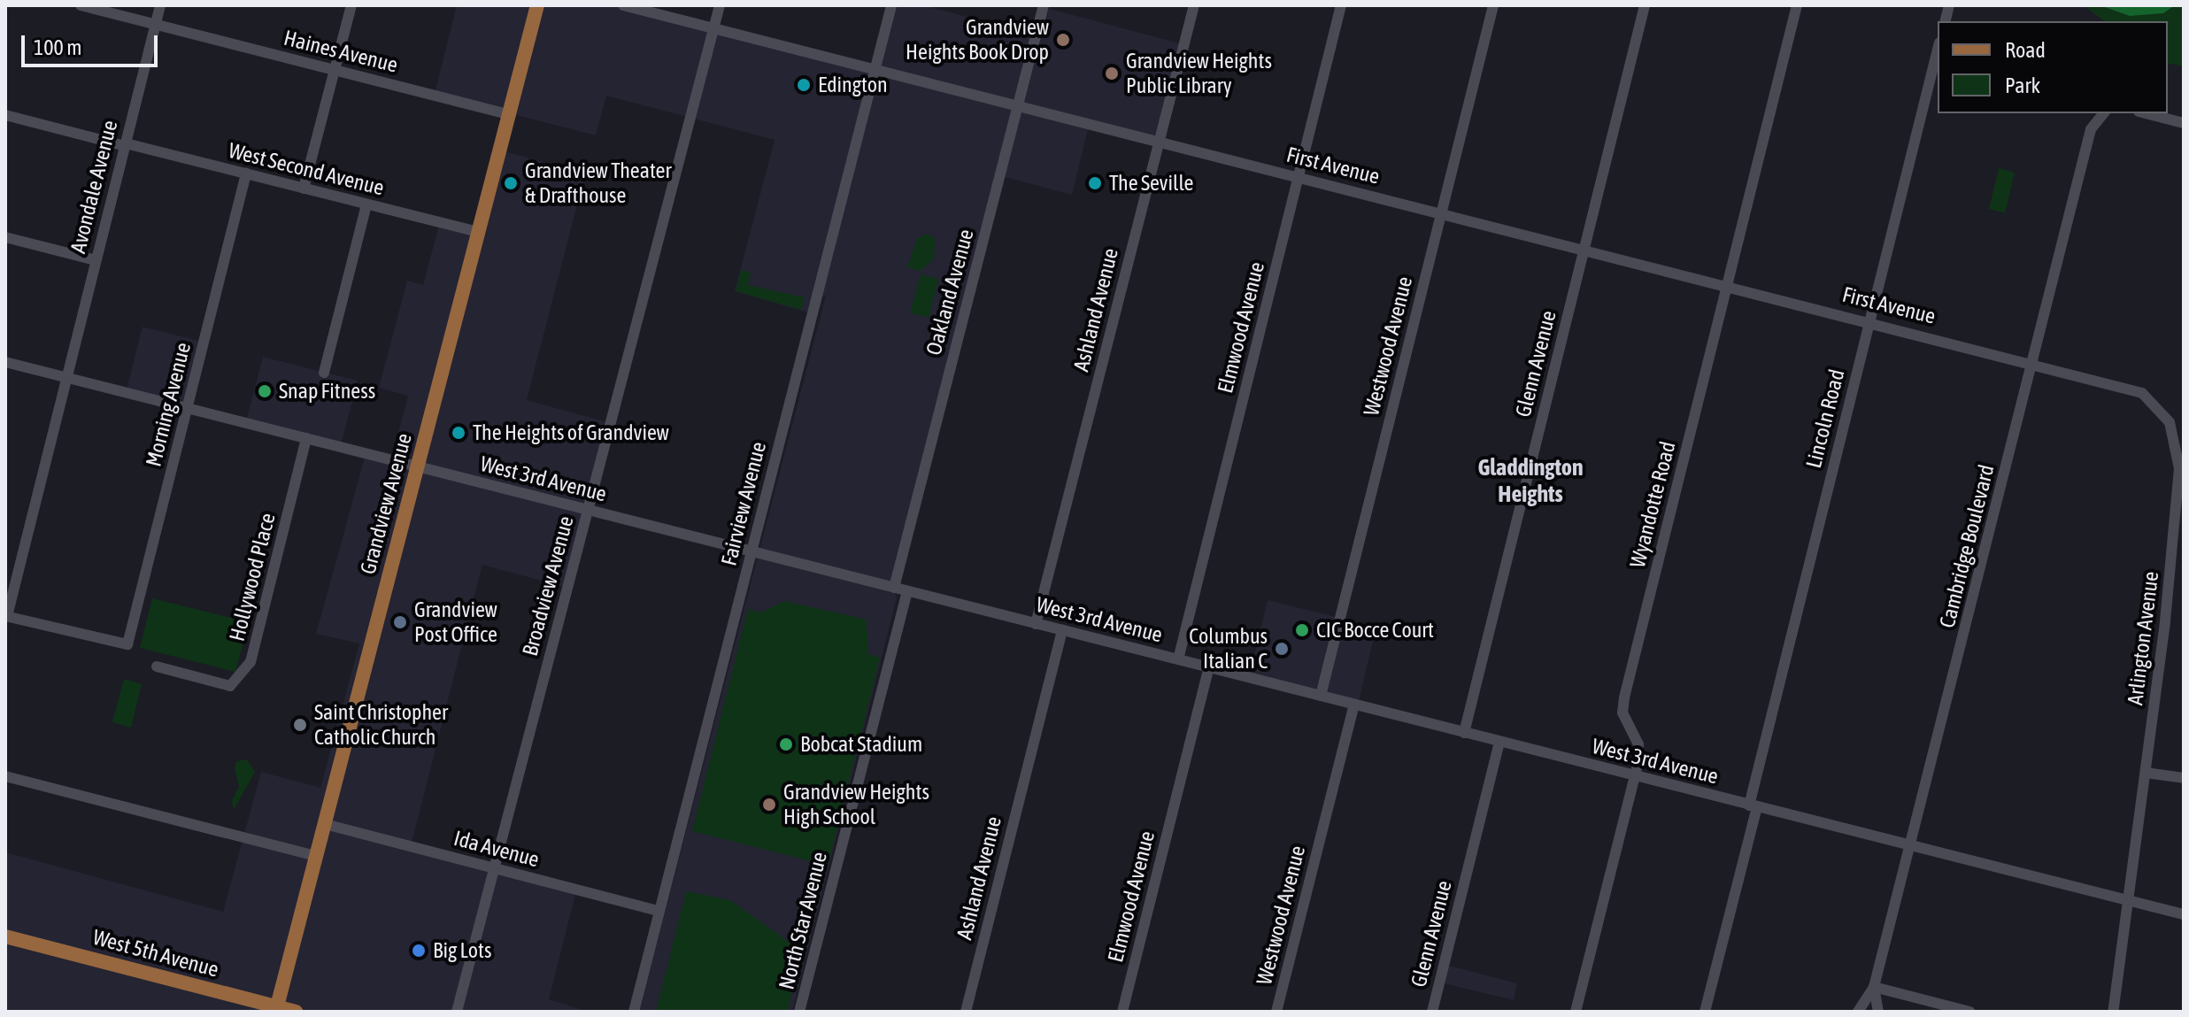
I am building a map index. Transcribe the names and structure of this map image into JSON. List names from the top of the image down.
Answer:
{
  "streets": {
    "main road": ["Grandview Avenue", "West 5th Avenue"],
    "street": [
      "Haines Avenue",
      "First Avenue",
      "West Second Avenue",
      "Avondale Avenue",
      "Oakland Avenue",
      "Ashland Avenue",
      "Elmwood Avenue",
      "Westwood Avenue",
      "Glenn Avenue",
      "Morning Avenue",
      "Lincoln Road",
      "West 3rd Avenue",
      "Fairview Avenue",
      "Wyandotte Road",
      "Cambridge Boulevard",
      "Hollywood Place",
      "Broadview Avenue",
      "Arlington Avenue",
      "Ida Avenue",
      "North Star Avenue"
    ]
  },
  "crossings": [
    ["Haines Avenue", "Avondale Avenue"],
    ["Haines Avenue", "Grandview Avenue"],
    ["First Avenue", "Oakland Avenue"],
    ["First Avenue", "Ashland Avenue"],
    ["First Avenue", "Elmwood Avenue"],
    ["First Avenue", "Westwood Avenue"],
    ["First Avenue", "Glenn Avenue"],
    ["First Avenue", "Lincoln Road"],
    ["First Avenue", "Fairview Avenue"],
    ["First Avenue", "Wyandotte Road"],
    ["First Avenue", "Cambridge Boulevard"],
    ["First Avenue", "Broadview Avenue"],
    ["First Avenue", "Arlington Avenue"],
    ["West Second Avenue", "Avondale Avenue"],
    ["West Second Avenue", "Morning Avenue"],
    ["West Second Avenue", "Grandview Avenue"],
    ["Avondale Avenue", "Morning Avenue"],
    ["Avondale Avenue", "West 3rd Avenue"],
    ["Oakland Avenue", "West 3rd Avenue"],
    ["Ashland Avenue", "West 3rd Avenue"],
    ["Elmwood Avenue", "West 3rd Avenue"],
    ["Westwood Avenue", "West 3rd Avenue"],
    ["Glenn Avenue", "West 3rd Avenue"],
    ["Morning Avenue", "West 3rd Avenue"],
    ["Lincoln Road", "West 3rd Avenue"],
    ["West 3rd Avenue", "Grandview Avenue"],
    ["West 3rd Avenue", "Fairview Avenue"],
    ["West 3rd Avenue", "Wyandotte Road"],
    ["West 3rd Avenue", "Cambridge Boulevard"],
    ["West 3rd Avenue", "Hollywood Place"],
    ["West 3rd Avenue", "Broadview Avenue"],
    ["West 3rd Avenue", "Arlington Avenue"],
    ["West 3rd Avenue", "North Star Avenue"],
    ["Grandview Avenue", "Ida Avenue"],
    ["Grandview Avenue", "West 5th Avenue"],
    ["Fairview Avenue", "Ida Avenue"],
    ["Cambridge Boulevard", "Arlington Avenue"],
    ["Broadview Avenue", "Ida Avenue"]
  ],
  "districts": ["Gladdington Heights"],
  "places": [
    "Grandview Heights Book Drop",
    "Grandview Heights Public Library",
    "Edington",
    "Grandview Theater & Drafthouse",
    "The Seville",
    "Snap Fitness",
    "The Heights of Grandview",
    "Grandview Post Office",
    "CIC Bocce Court",
    "Columbus Italian C",
    "Saint Christopher Catholic Church",
    "Bobcat Stadium",
    "Grandview Heights High School",
    "Big Lots"
  ],
  "legend": ["Road", "Park"],
  "scale_bar": "100 m"
}
